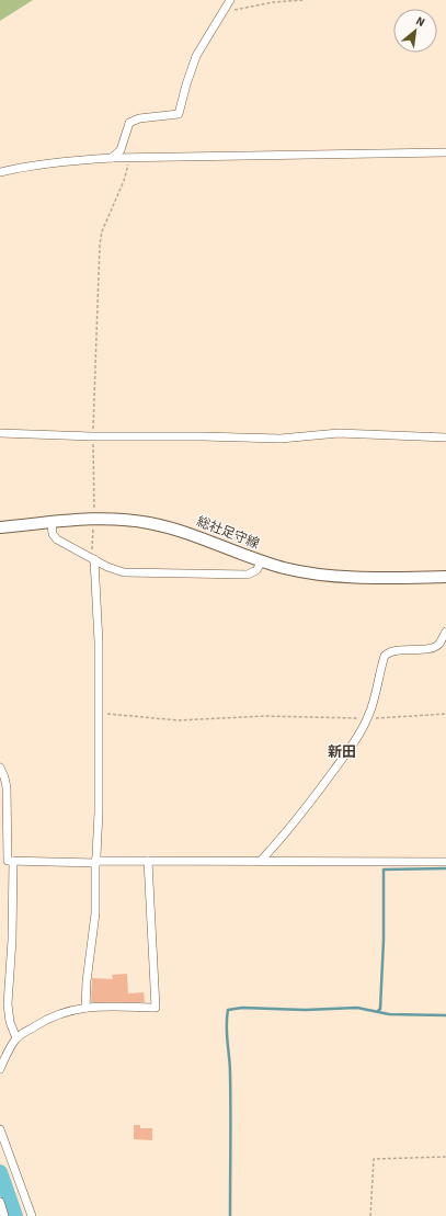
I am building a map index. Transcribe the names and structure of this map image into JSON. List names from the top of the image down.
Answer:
{
  "streets": {
    "main road": ["総社足守線"]
  },
  "districts": ["新田"],
  "north": "top right"
}
